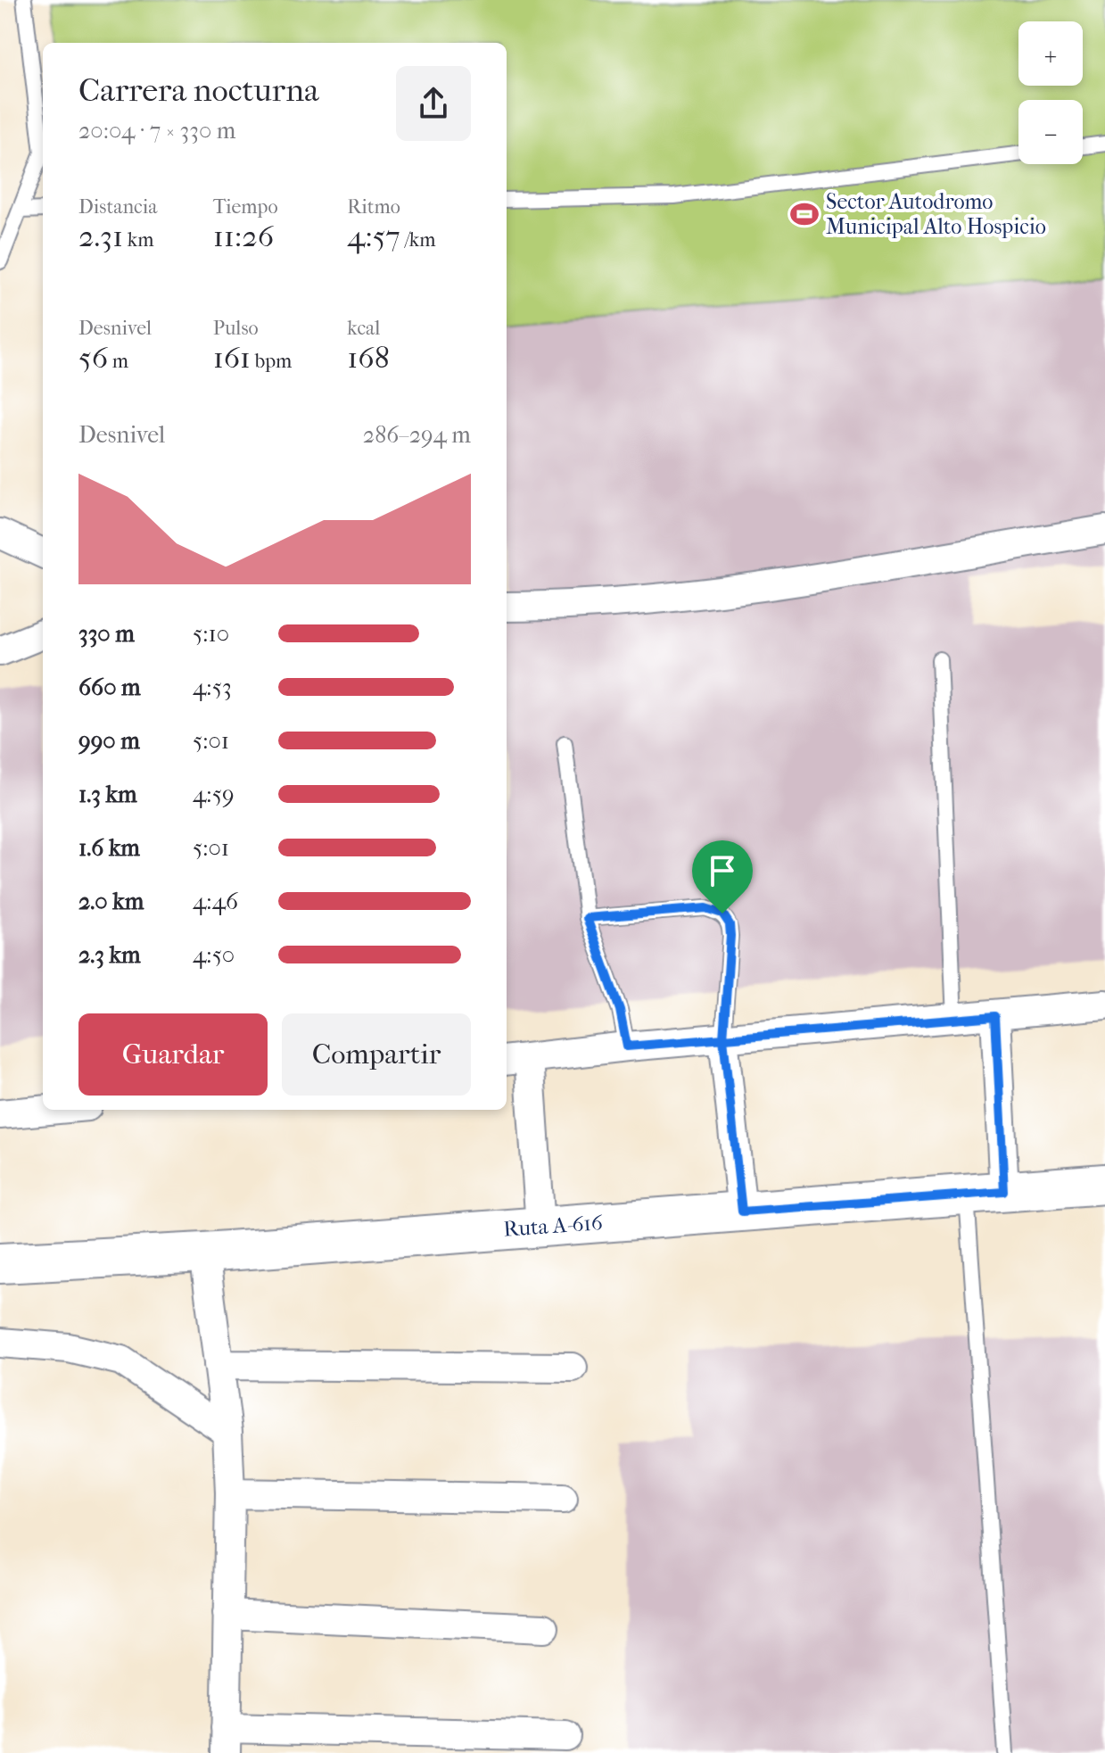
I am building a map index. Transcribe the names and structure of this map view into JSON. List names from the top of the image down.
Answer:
{
  "streets": {
    "main road": ["Ruta A-616"]
  },
  "places": {
    "sports": ["Sector Autodromo Municipal Alto Hospicio"]
  },
  "page": {
    "map_buttons": ["+", "−"],
    "heading": ["Carrera nocturna", "20:04 · 7 × 330 m"],
    "stats": [
      ["Distancia", "2.31 km"],
      ["Tiempo", "11:26"],
      ["Ritmo", "4:57 /km"],
      ["Desnivel", "56 m"],
      ["Pulso", "161 bpm"],
      ["kcal", "168"]
    ],
    "chart": ["Desnivel", "286–294 m"],
    "list": [
      {
        "name": "330 m",
        "note": "5:10"
      },
      {
        "name": "660 m",
        "note": "4:53"
      },
      {
        "name": "990 m",
        "note": "5:01"
      },
      {
        "name": "1.3 km",
        "note": "4:59"
      },
      {
        "name": "1.6 km",
        "note": "5:01"
      },
      {
        "name": "2.0 km",
        "note": "4:46"
      },
      {
        "name": "2.3 km",
        "note": "4:50"
      }
    ],
    "buttons": ["Guardar", "Compartir"]
  }
}
